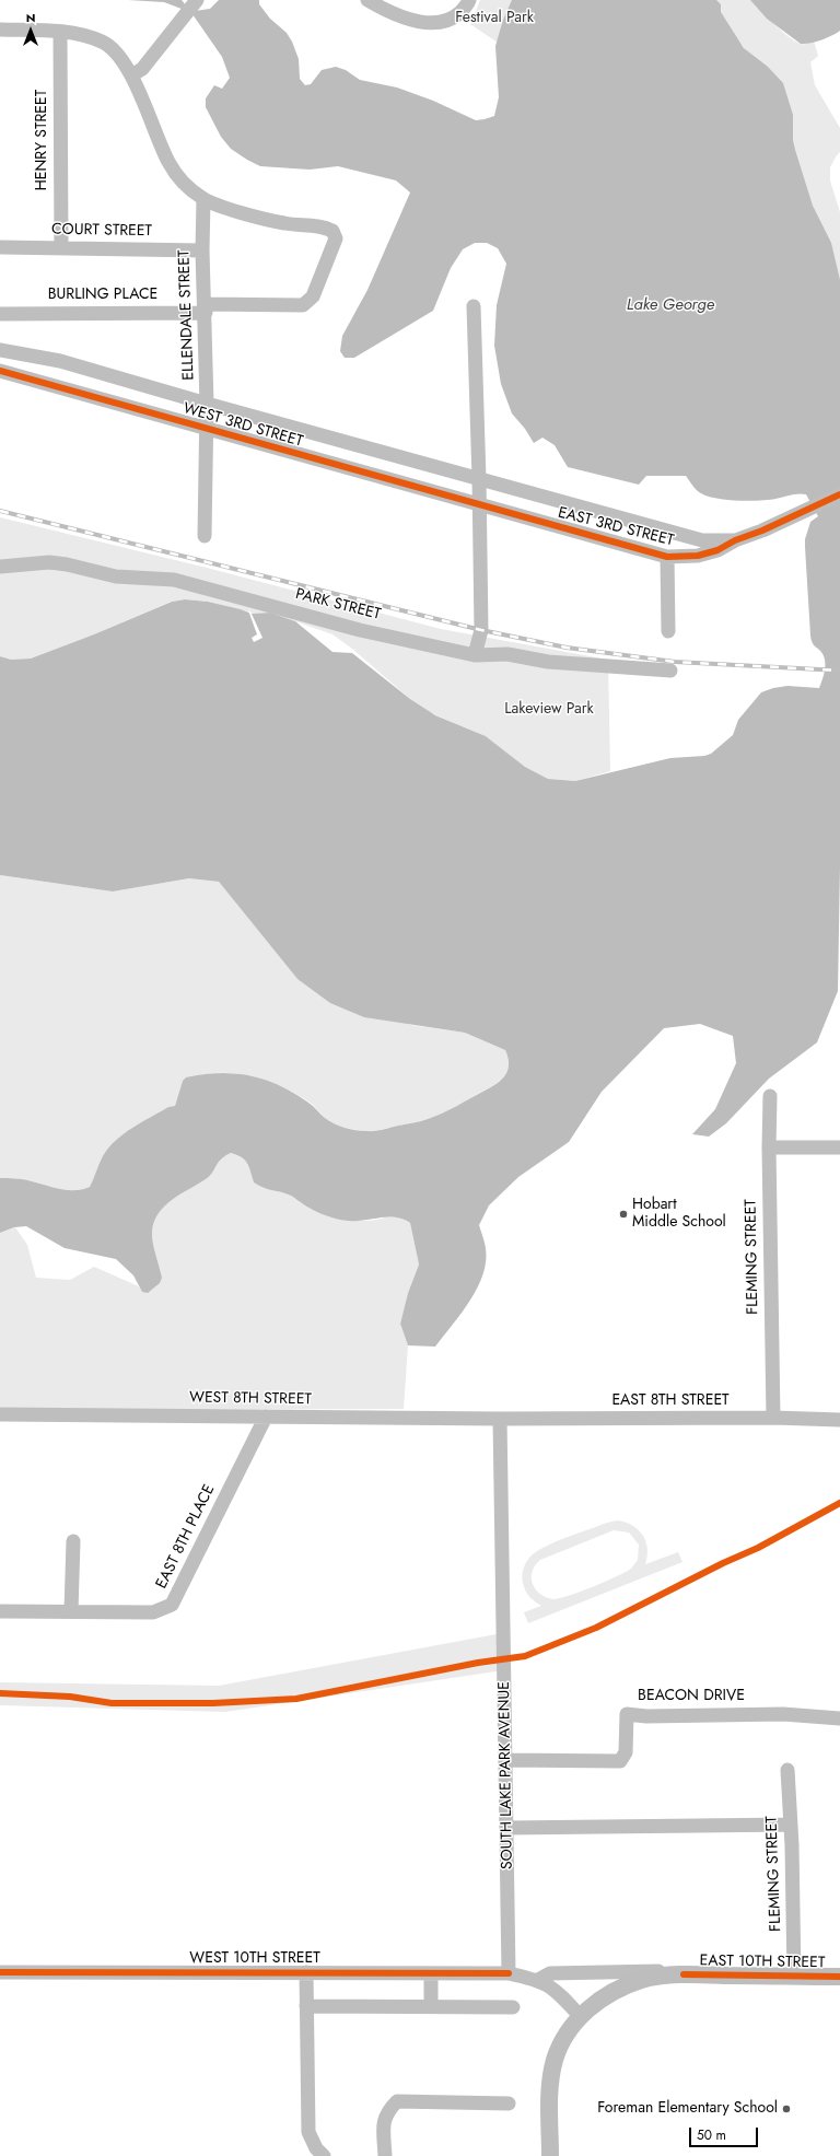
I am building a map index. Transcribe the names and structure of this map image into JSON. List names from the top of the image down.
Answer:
{
  "streets": {
    "main road": ["EAST 10TH STREET"],
    "street": [
      "HENRY STREET",
      "COURT STREET",
      "BURLING PLACE",
      "ELLENDALE STREET",
      "WEST 3RD STREET",
      "EAST 3RD STREET",
      "PARK STREET",
      "FLEMING STREET",
      "WEST 8TH STREET",
      "EAST 8TH STREET",
      "EAST 8TH PLACE",
      "BEACON DRIVE",
      "SOUTH LAKE PARK AVENUE",
      "WEST 10TH STREET"
    ]
  },
  "crossings": [
    ["HENRY STREET", "COURT STREET"],
    ["COURT STREET", "ELLENDALE STREET"],
    ["BURLING PLACE", "ELLENDALE STREET"],
    ["ELLENDALE STREET", "WEST 3RD STREET"],
    ["WEST 3RD STREET", "EAST 3RD STREET"],
    ["FLEMING STREET", "EAST 8TH STREET"],
    ["FLEMING STREET", "EAST 10TH STREET"],
    ["WEST 8TH STREET", "EAST 8TH STREET"],
    ["WEST 8TH STREET", "EAST 8TH PLACE"],
    ["WEST 8TH STREET", "SOUTH LAKE PARK AVENUE"],
    ["EAST 8TH STREET", "SOUTH LAKE PARK AVENUE"],
    ["BEACON DRIVE", "SOUTH LAKE PARK AVENUE"],
    ["SOUTH LAKE PARK AVENUE", "WEST 10TH STREET"]
  ],
  "water": ["Lake George"],
  "parks": ["Festival Park", "Lakeview Park"],
  "places": ["Hobart Middle School", "Foreman Elementary School"],
  "scale_bar": "50 m",
  "north": "top"
}
